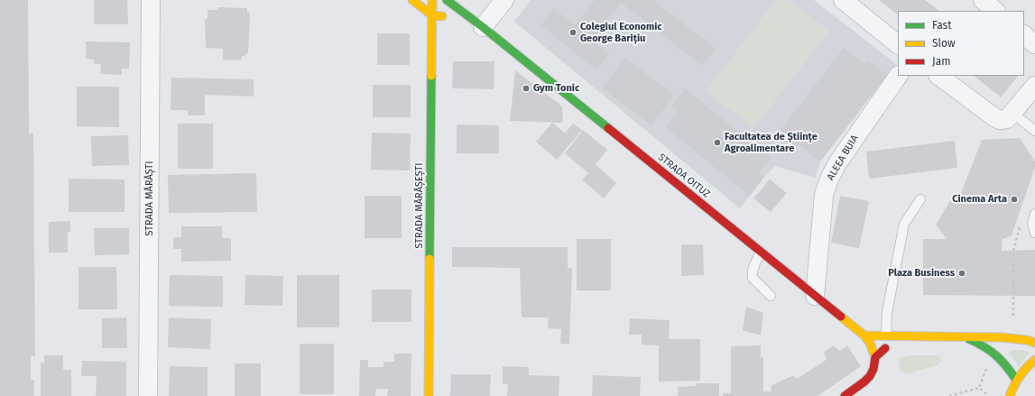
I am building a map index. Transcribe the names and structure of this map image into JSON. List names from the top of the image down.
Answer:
{
  "streets": {
    "street": [
      "ALEEA BUIA",
      "STRADA OITUZ",
      "STRADA MĂRĂȘTI",
      "STRADA MĂRĂȘEȘTI"
    ]
  },
  "crossings": [
    ["ALEEA BUIA", "STRADA OITUZ"]
  ],
  "places": [
    "Colegiul Economic George Barițiu",
    "Gym Tonic",
    "Facultatea de Științe Agroalimentare",
    "Cinema Arta",
    "Plaza Business"
  ],
  "legend": ["Fast", "Slow", "Jam"]
}
